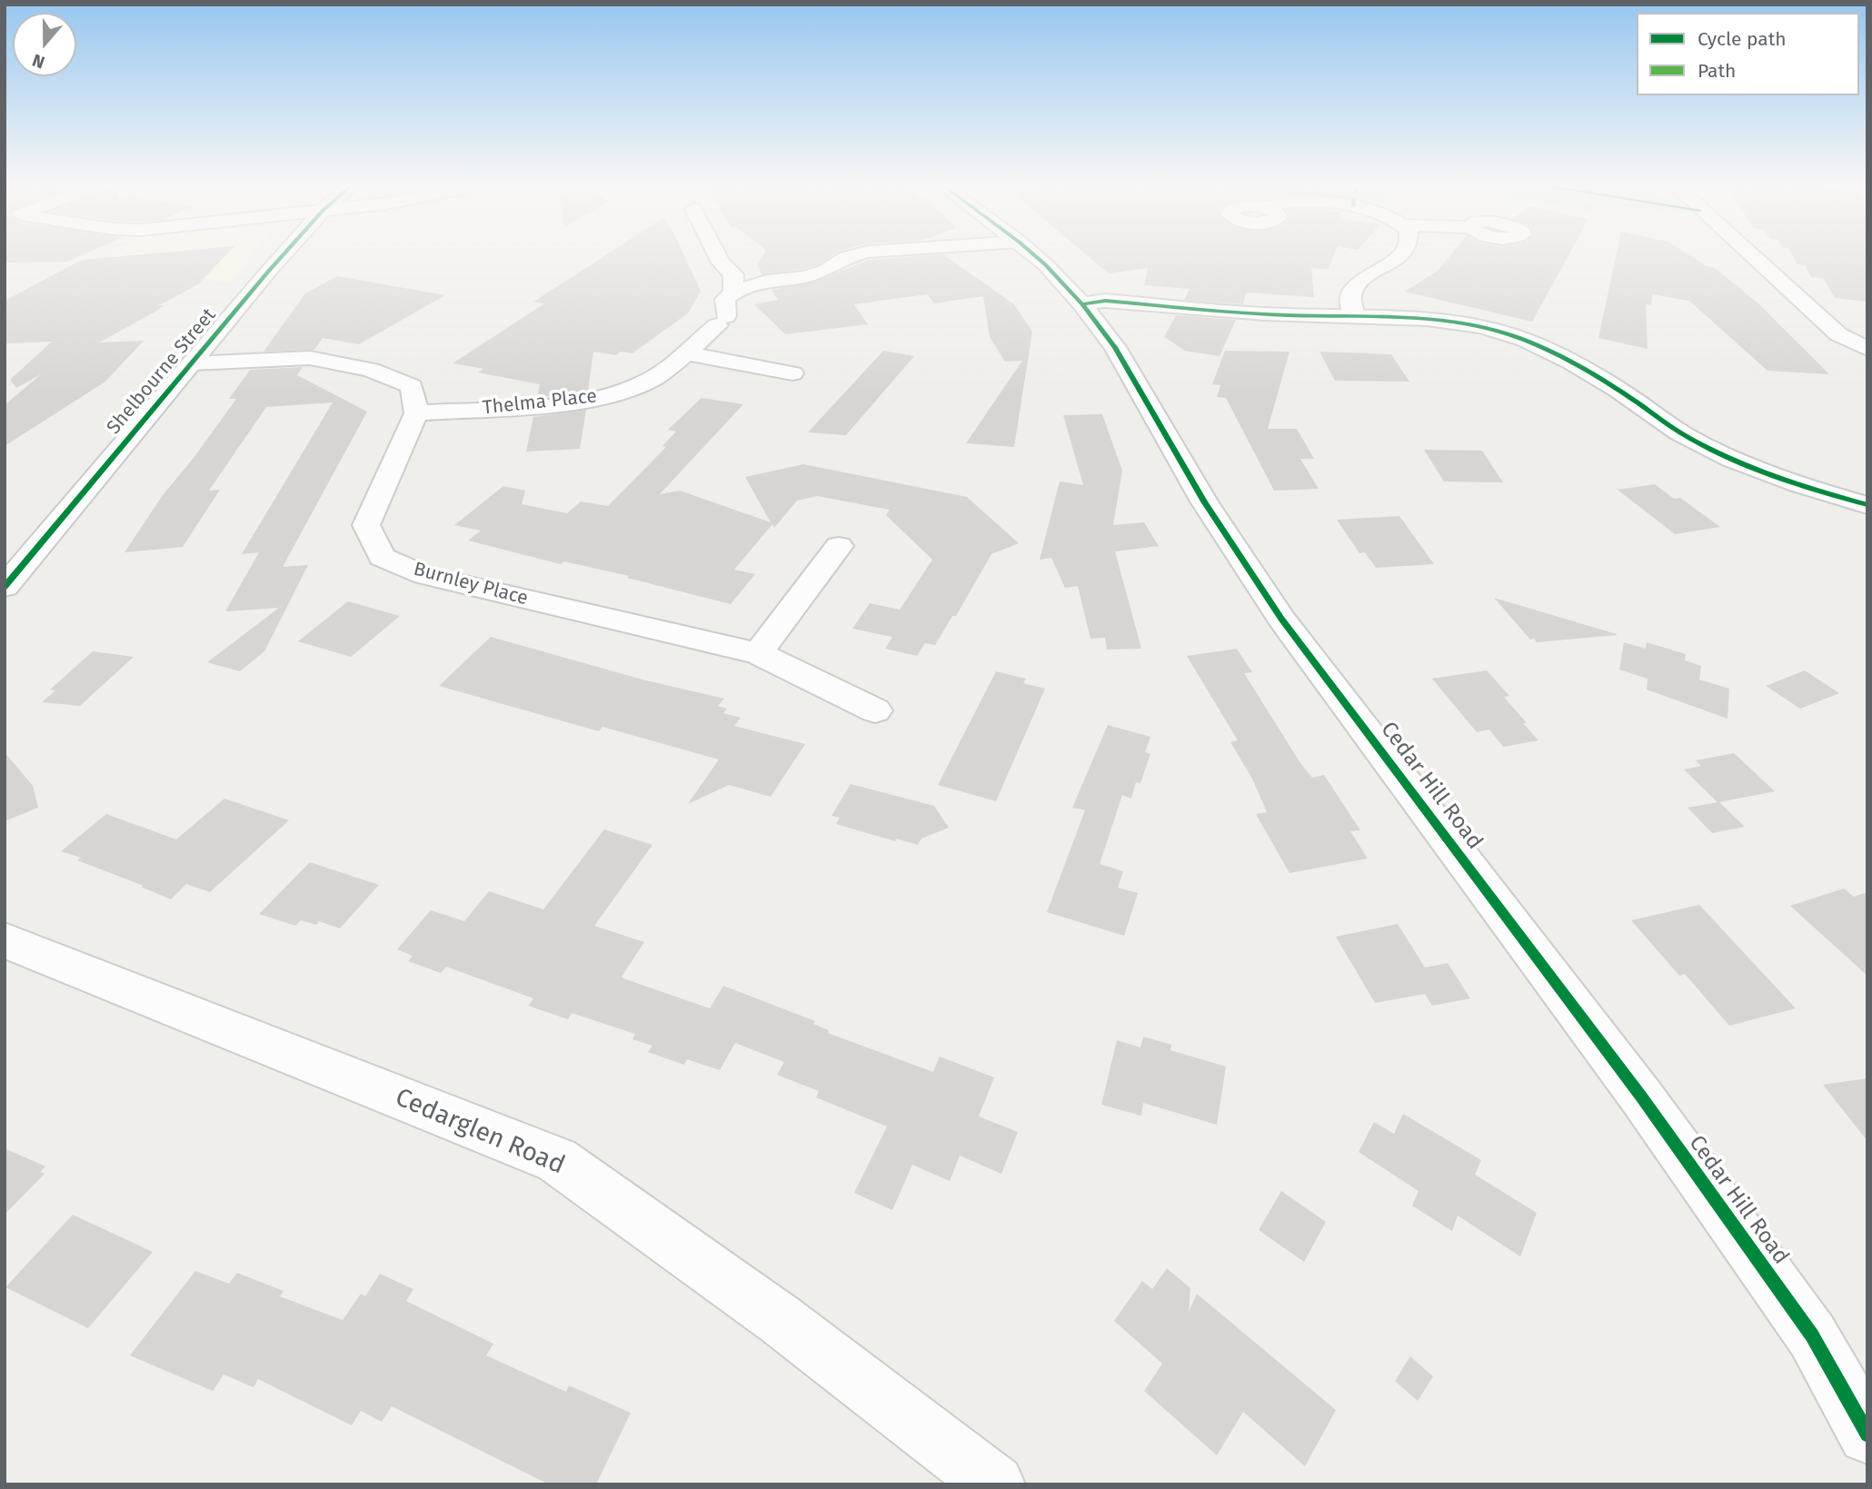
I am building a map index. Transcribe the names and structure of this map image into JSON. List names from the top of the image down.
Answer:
{
  "streets": {
    "street": [
      "Shelbourne Street",
      "Thelma Place",
      "Burnley Place",
      "Cedar Hill Road",
      "Cedarglen Road"
    ]
  },
  "crossings": [
    ["Thelma Place", "Burnley Place"]
  ],
  "legend": ["Cycle path", "Path"],
  "north": "bottom"
}
